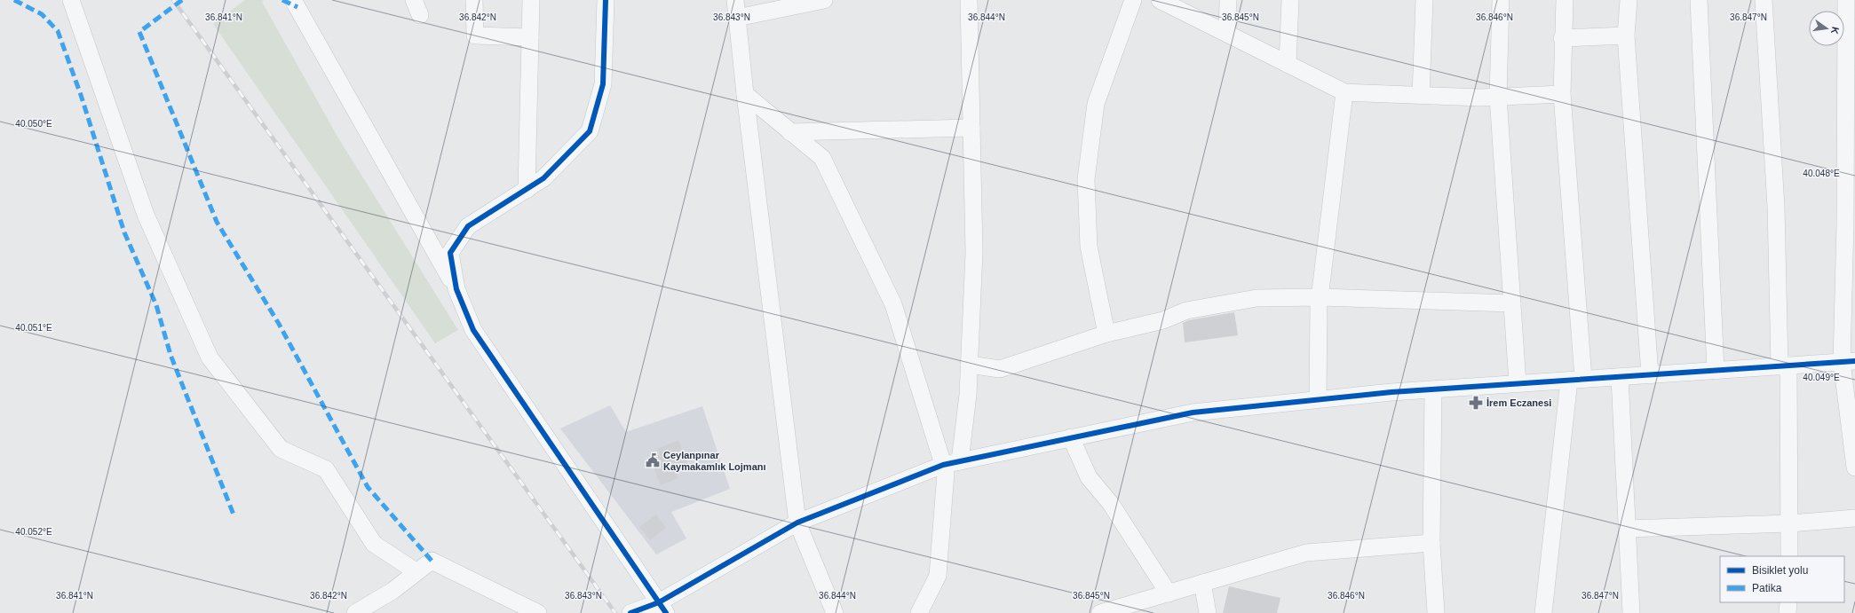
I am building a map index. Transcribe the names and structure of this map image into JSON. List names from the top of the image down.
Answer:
{
  "places": {
    "pharmacy": ["İrem Eczanesi"],
    "public building": ["Ceylanpınar Kaymakamlık Lojmanı"]
  },
  "legend": ["Bisiklet yolu", "Patika"],
  "north": "right",
  "coordinates": [
    "36.841°N",
    "36.843°N",
    "36.844°N",
    "36.845°N",
    "36.846°N",
    "36.842°N",
    "36.847°N",
    "40.050°E",
    "40.048°E",
    "40.051°E",
    "40.049°E",
    "40.052°E"
  ]
}
